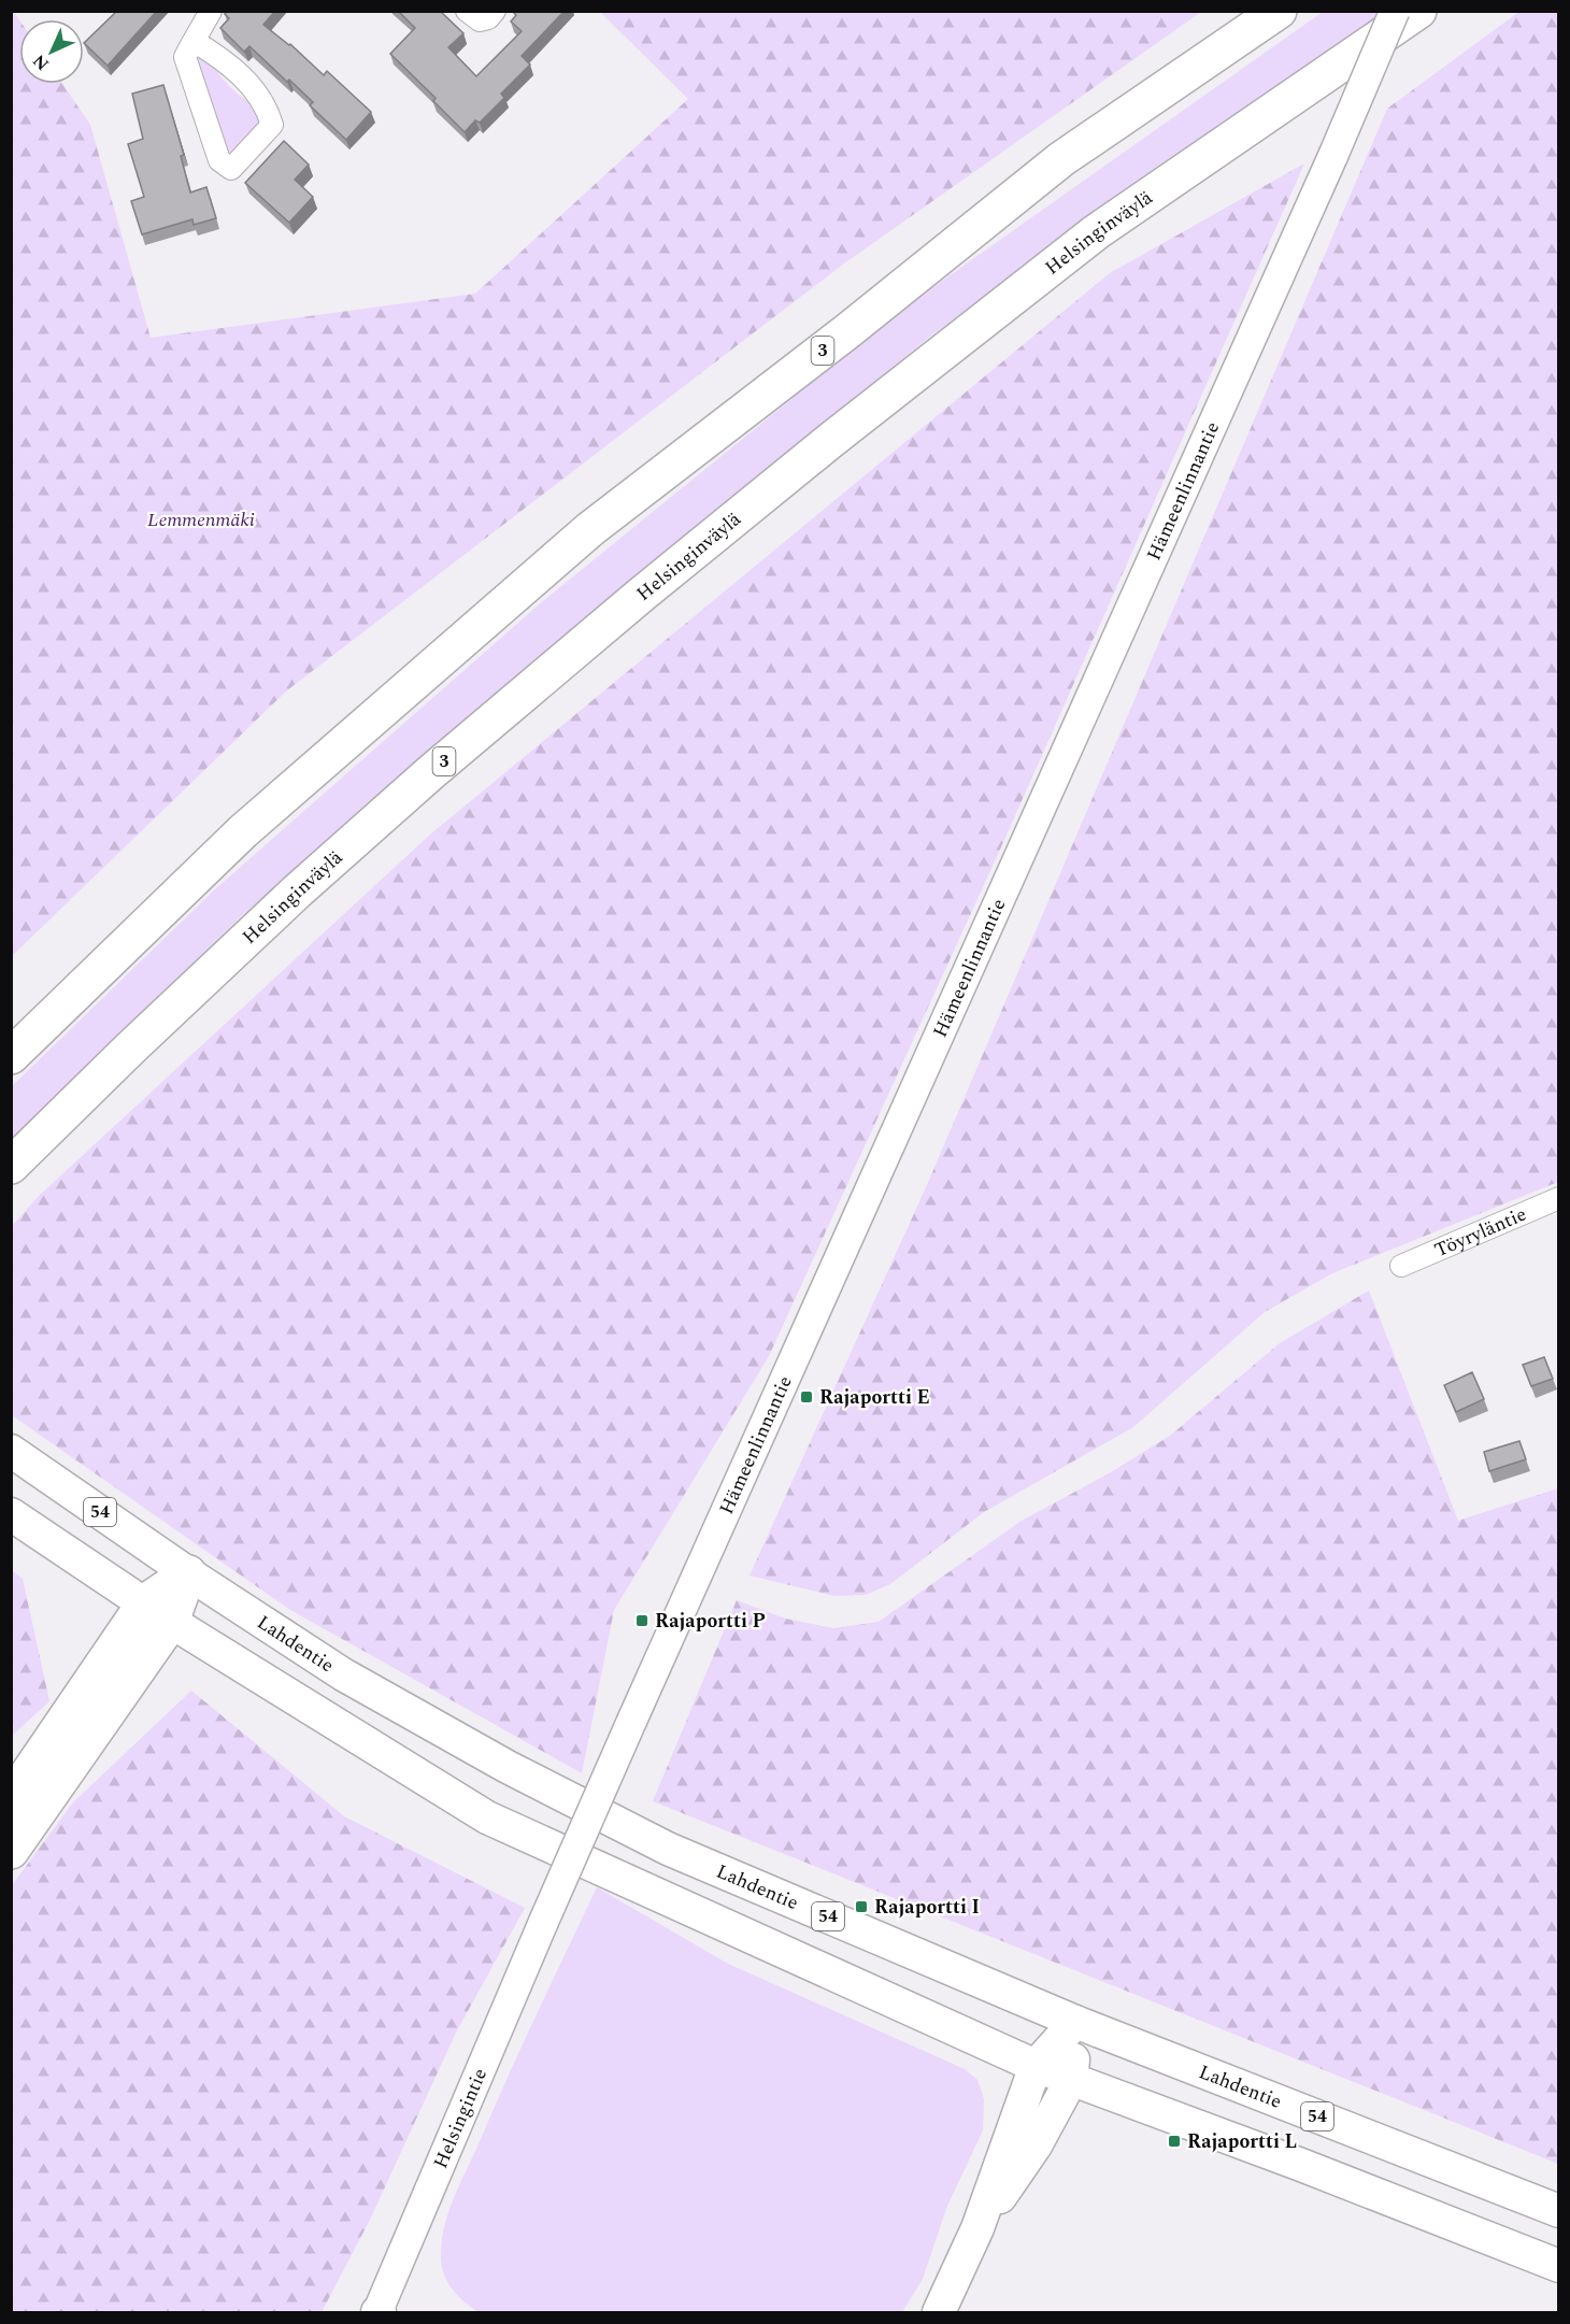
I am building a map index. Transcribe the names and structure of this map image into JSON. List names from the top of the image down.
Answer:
{
  "streets": {
    "highway": ["Helsinginväylä", "3"],
    "main road": [
      "Hämeenlinnantie",
      "54",
      "Lahdentie",
      "Helsingintie"
    ],
    "street": ["Töyryläntie"]
  },
  "crossings": [
    ["Hämeenlinnantie", "Helsingintie"]
  ],
  "parks": ["Lemmenmäki"],
  "places": {
    "transit": [
      "Rajaportti E",
      "Rajaportti P",
      "Rajaportti I",
      "Rajaportti L"
    ]
  },
  "north": "bottom left"
}
